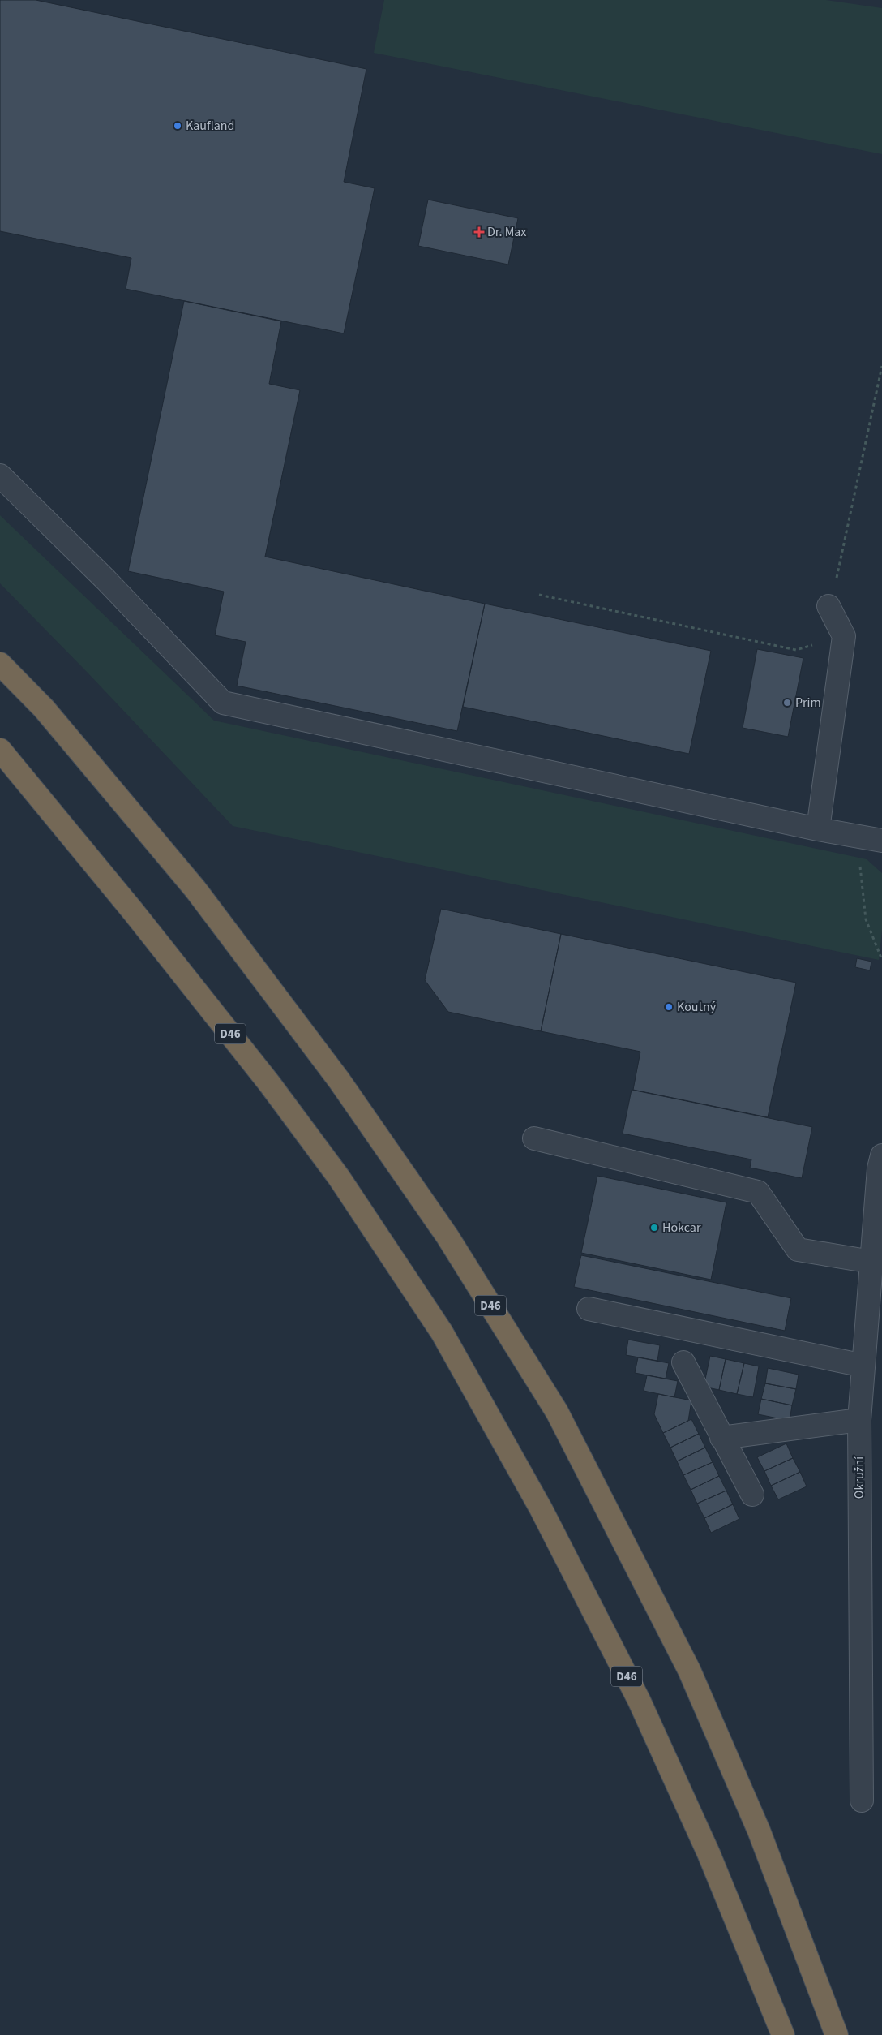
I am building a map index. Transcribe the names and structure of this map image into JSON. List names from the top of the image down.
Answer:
{
  "streets": {
    "highway": ["D46"],
    "street": ["Okružní"]
  },
  "places": {
    "other": [
      "Kaufland",
      "Prim",
      "Koutný",
      "Hokcar"
    ],
    "health": ["Dr. Max"]
  }
}
